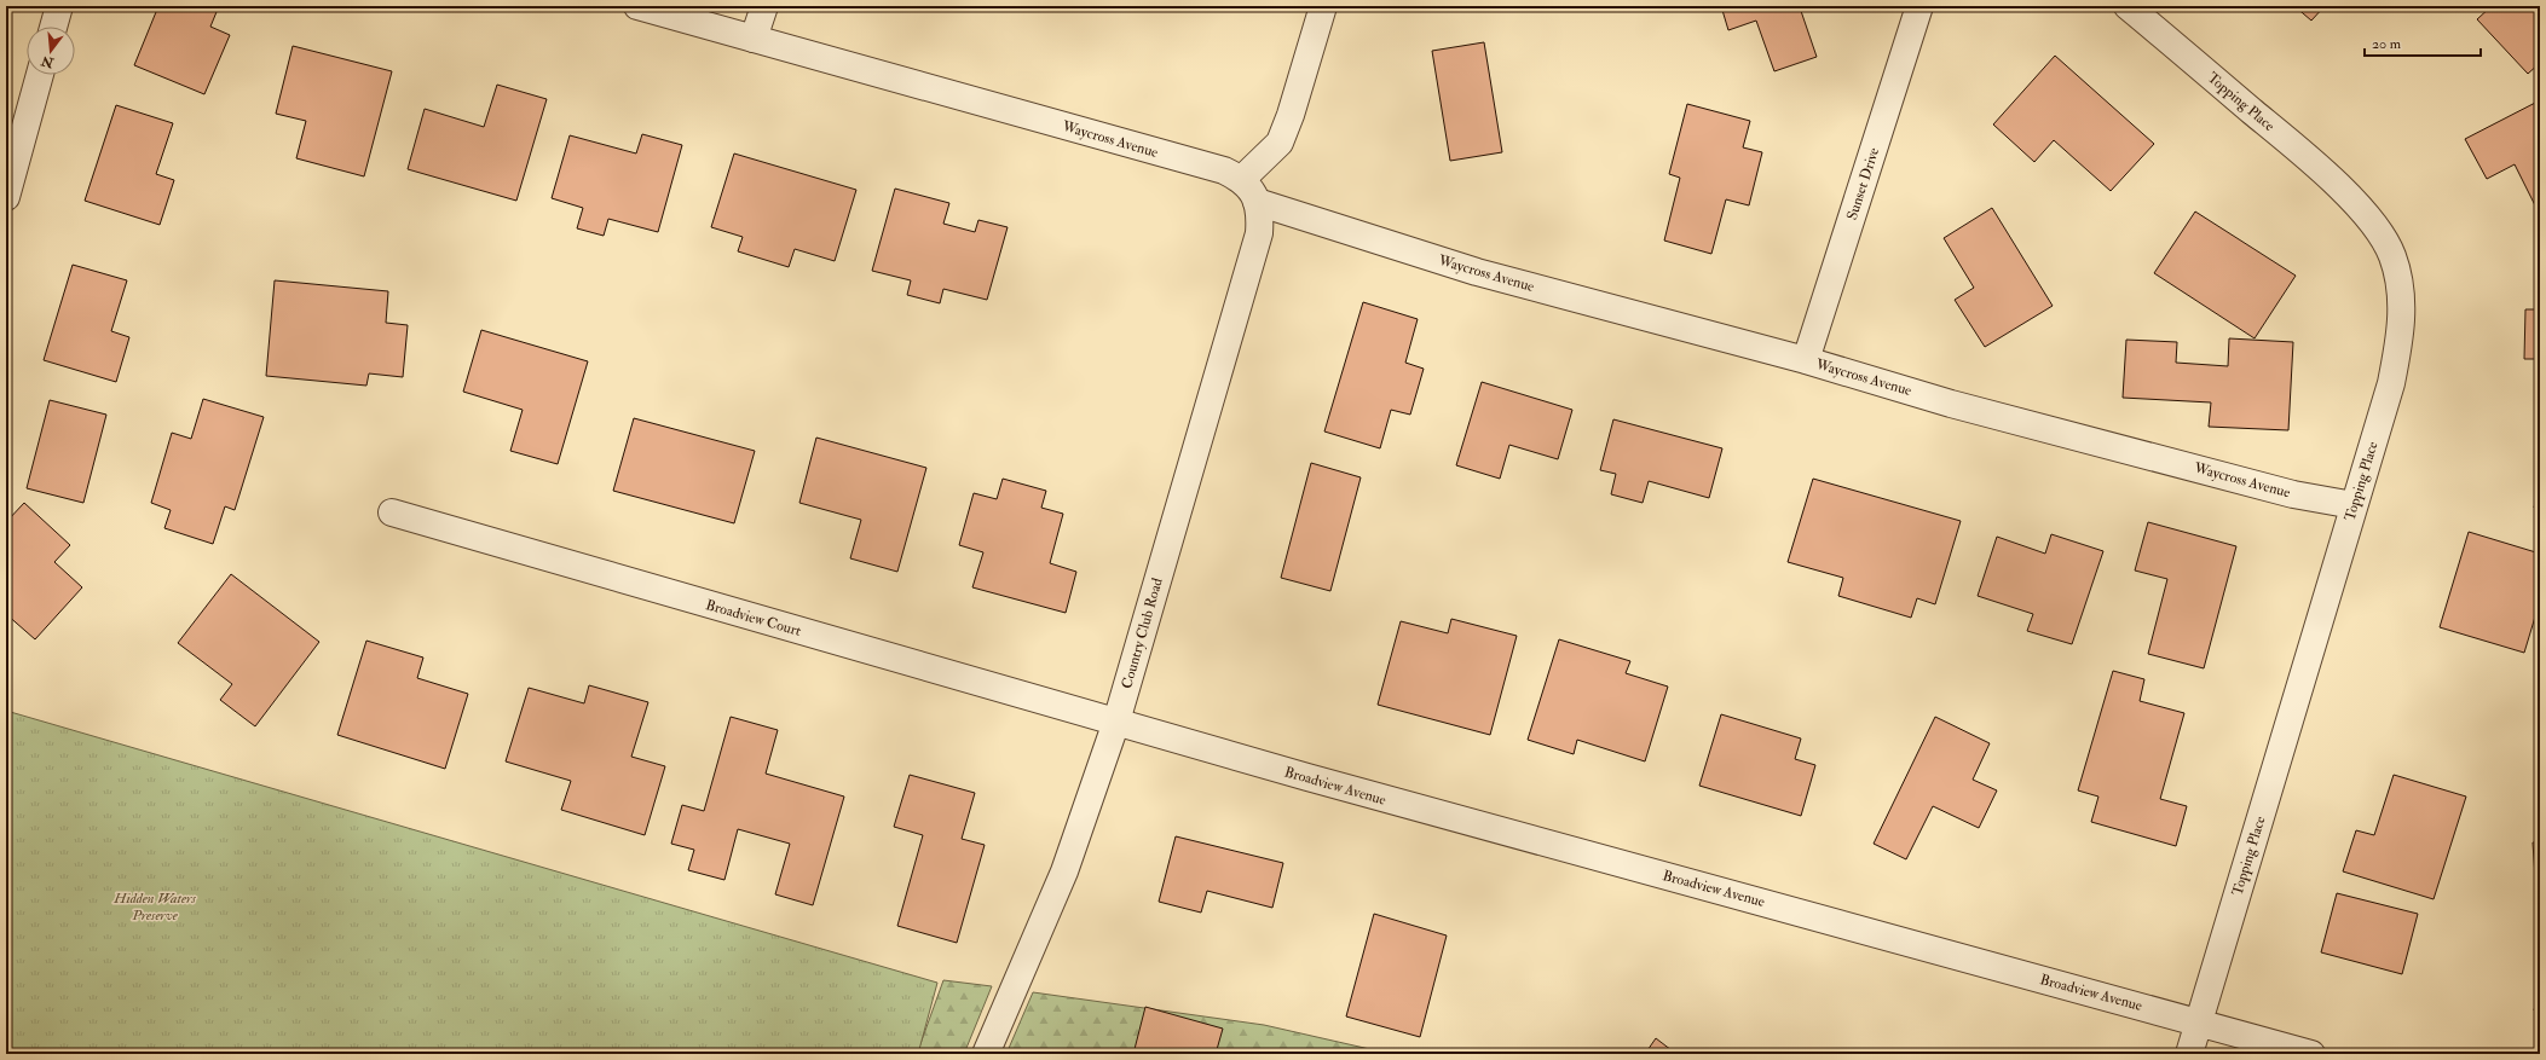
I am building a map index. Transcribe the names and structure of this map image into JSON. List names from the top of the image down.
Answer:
{
  "streets": {
    "street": [
      "Topping Place",
      "Waycross Avenue",
      "Sunset Drive",
      "Broadview Court",
      "Country Club Road",
      "Broadview Avenue"
    ]
  },
  "crossings": [
    ["Topping Place", "Waycross Avenue"],
    ["Topping Place", "Broadview Avenue"],
    ["Waycross Avenue", "Sunset Drive"],
    ["Waycross Avenue", "Country Club Road"],
    ["Broadview Court", "Country Club Road"],
    ["Broadview Court", "Broadview Avenue"],
    ["Country Club Road", "Broadview Avenue"]
  ],
  "parks": ["Hidden Waters Preserve"],
  "scale_bar": "20 m",
  "north": "bottom"
}
